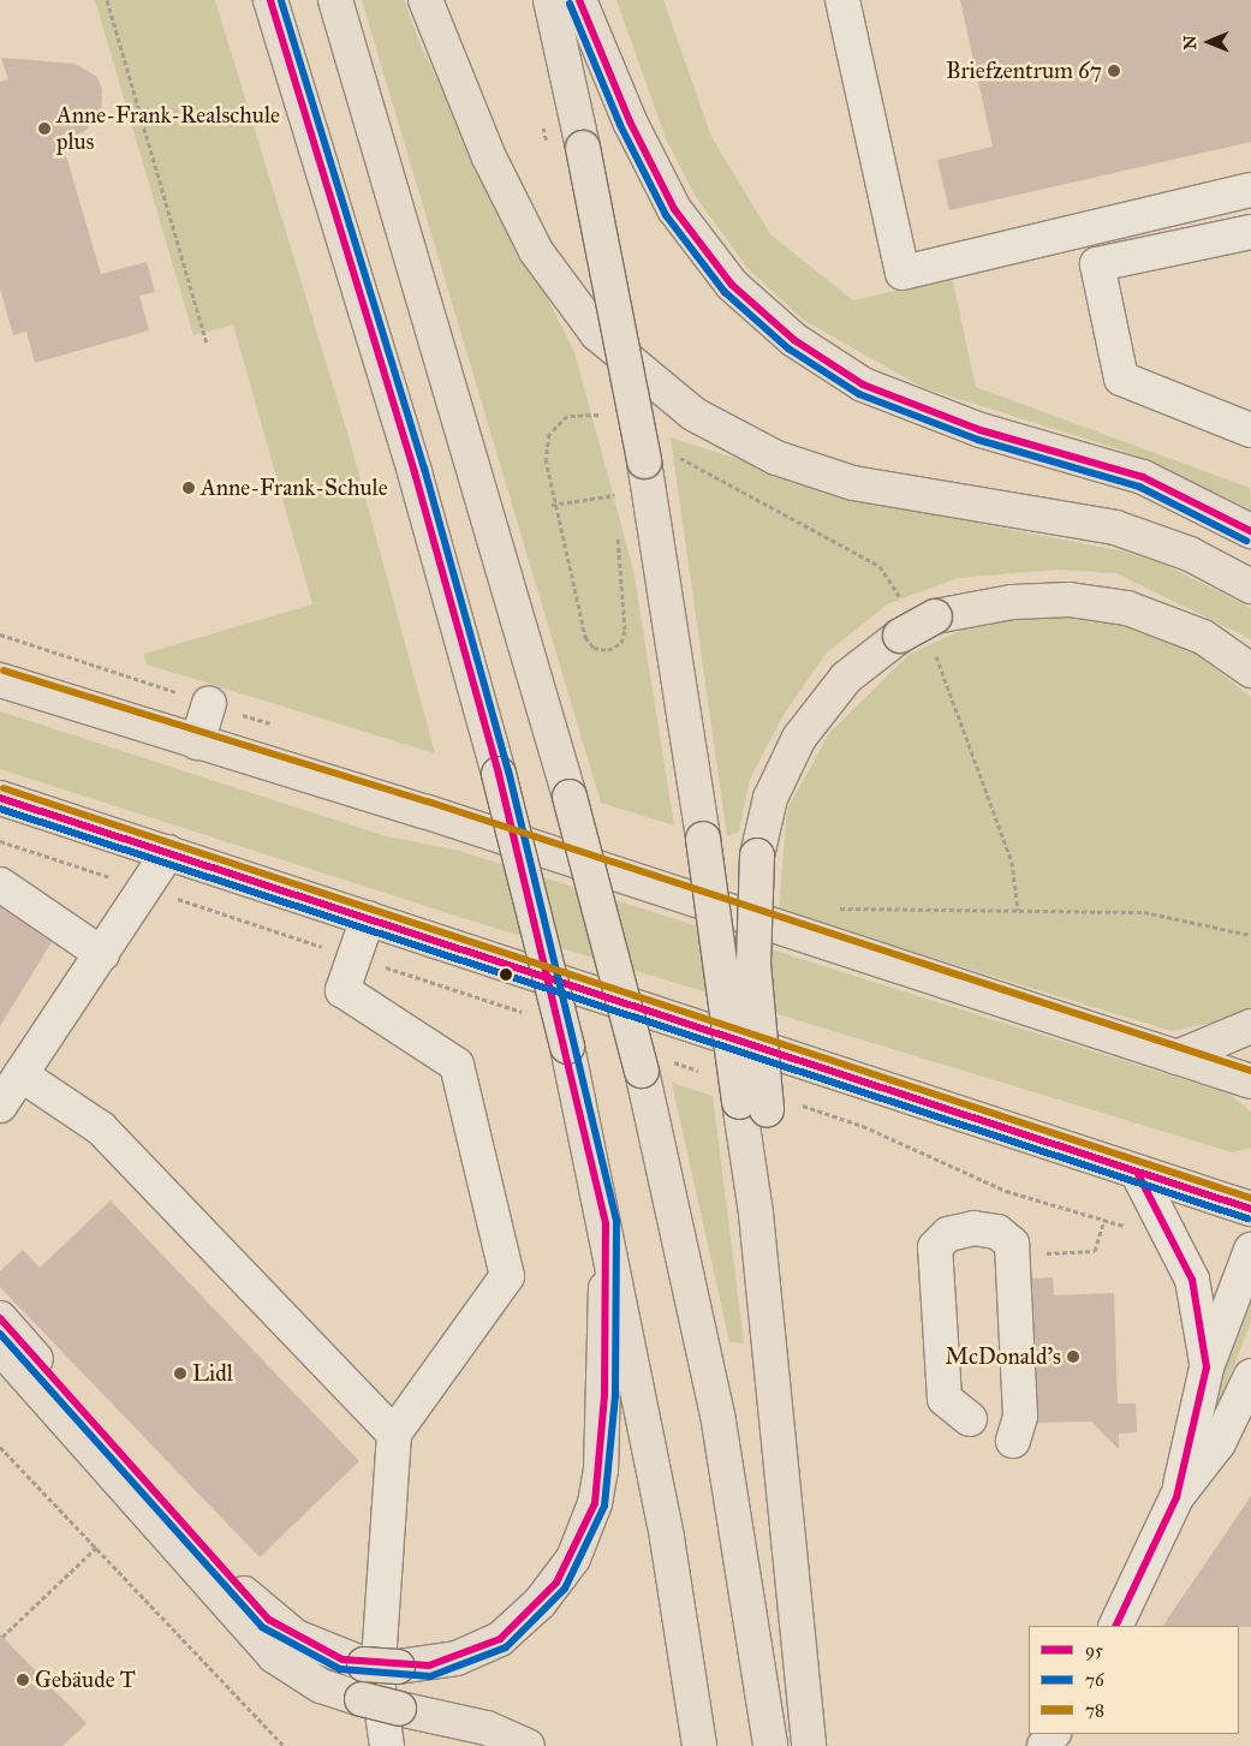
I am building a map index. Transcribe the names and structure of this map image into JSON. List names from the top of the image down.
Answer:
{
  "places": [
    "Briefzentrum 67",
    "Anne-Frank-Realschule plus",
    "Anne-Frank-Schule",
    "McDonald's",
    "Lidl",
    "Gebäude T"
  ],
  "lines": ["transit line 95", "transit line 76", "transit line 78"],
  "legend": ["95", "76", "78"],
  "north": "left"
}
